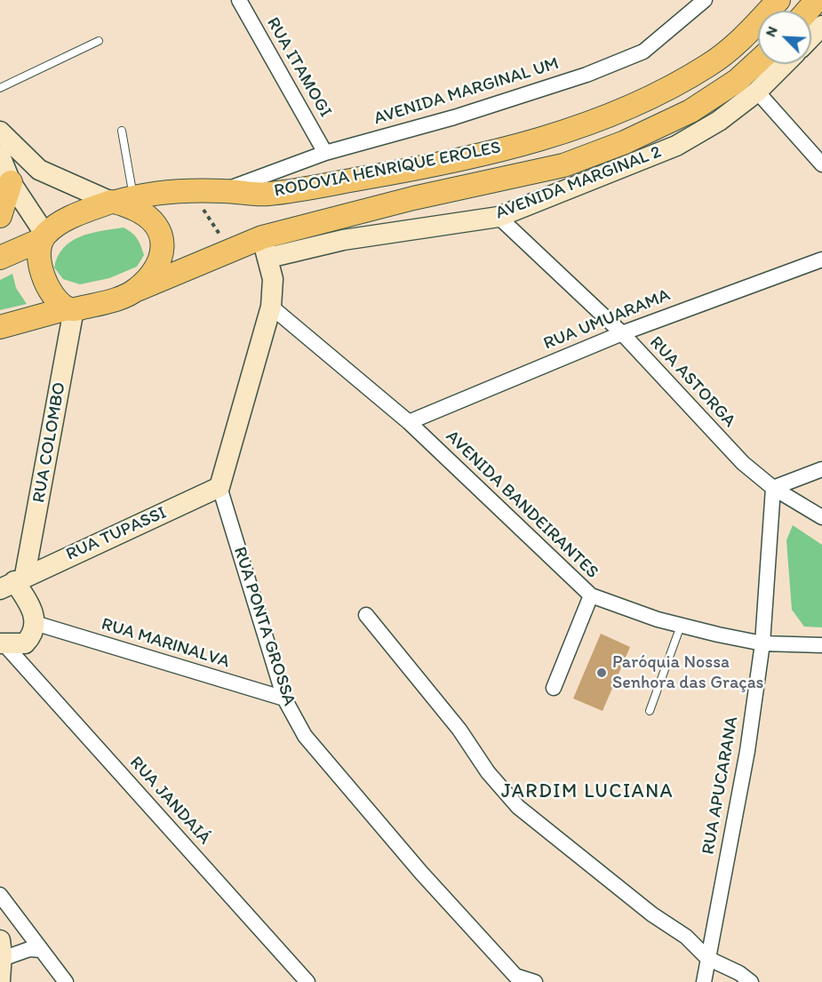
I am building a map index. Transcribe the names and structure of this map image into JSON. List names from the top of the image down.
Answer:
{
  "streets": {
    "main road": ["RODOVIA HENRIQUE EROLES"],
    "street": [
      "RUA ITAMOGI",
      "AVENIDA MARGINAL UM",
      "AVENIDA MARGINAL 2",
      "RUA UMUARAMA",
      "RUA ASTORGA",
      "RUA COLOMBO",
      "AVENIDA BANDEIRANTES",
      "RUA TUPASSI",
      "RUA PONTA GROSSA",
      "RUA MARINALVA",
      "RUA APUCARANA",
      "RUA JANDAIÁ"
    ]
  },
  "crossings": [
    ["RUA ITAMOGI", "AVENIDA MARGINAL UM"],
    ["AVENIDA MARGINAL UM", "RODOVIA HENRIQUE EROLES"],
    ["RODOVIA HENRIQUE EROLES", "AVENIDA MARGINAL 2"],
    ["RODOVIA HENRIQUE EROLES", "RUA COLOMBO"],
    ["AVENIDA MARGINAL 2", "RUA ASTORGA"],
    ["RUA UMUARAMA", "RUA ASTORGA"],
    ["RUA UMUARAMA", "AVENIDA BANDEIRANTES"],
    ["RUA ASTORGA", "RUA APUCARANA"],
    ["RUA COLOMBO", "RUA TUPASSI"],
    ["AVENIDA BANDEIRANTES", "RUA APUCARANA"],
    ["RUA TUPASSI", "RUA PONTA GROSSA"],
    ["RUA PONTA GROSSA", "RUA MARINALVA"]
  ],
  "districts": ["JARDIM LUCIANA"],
  "places": ["Paróquia Nossa Senhora das Graças"],
  "north": "top left"
}
